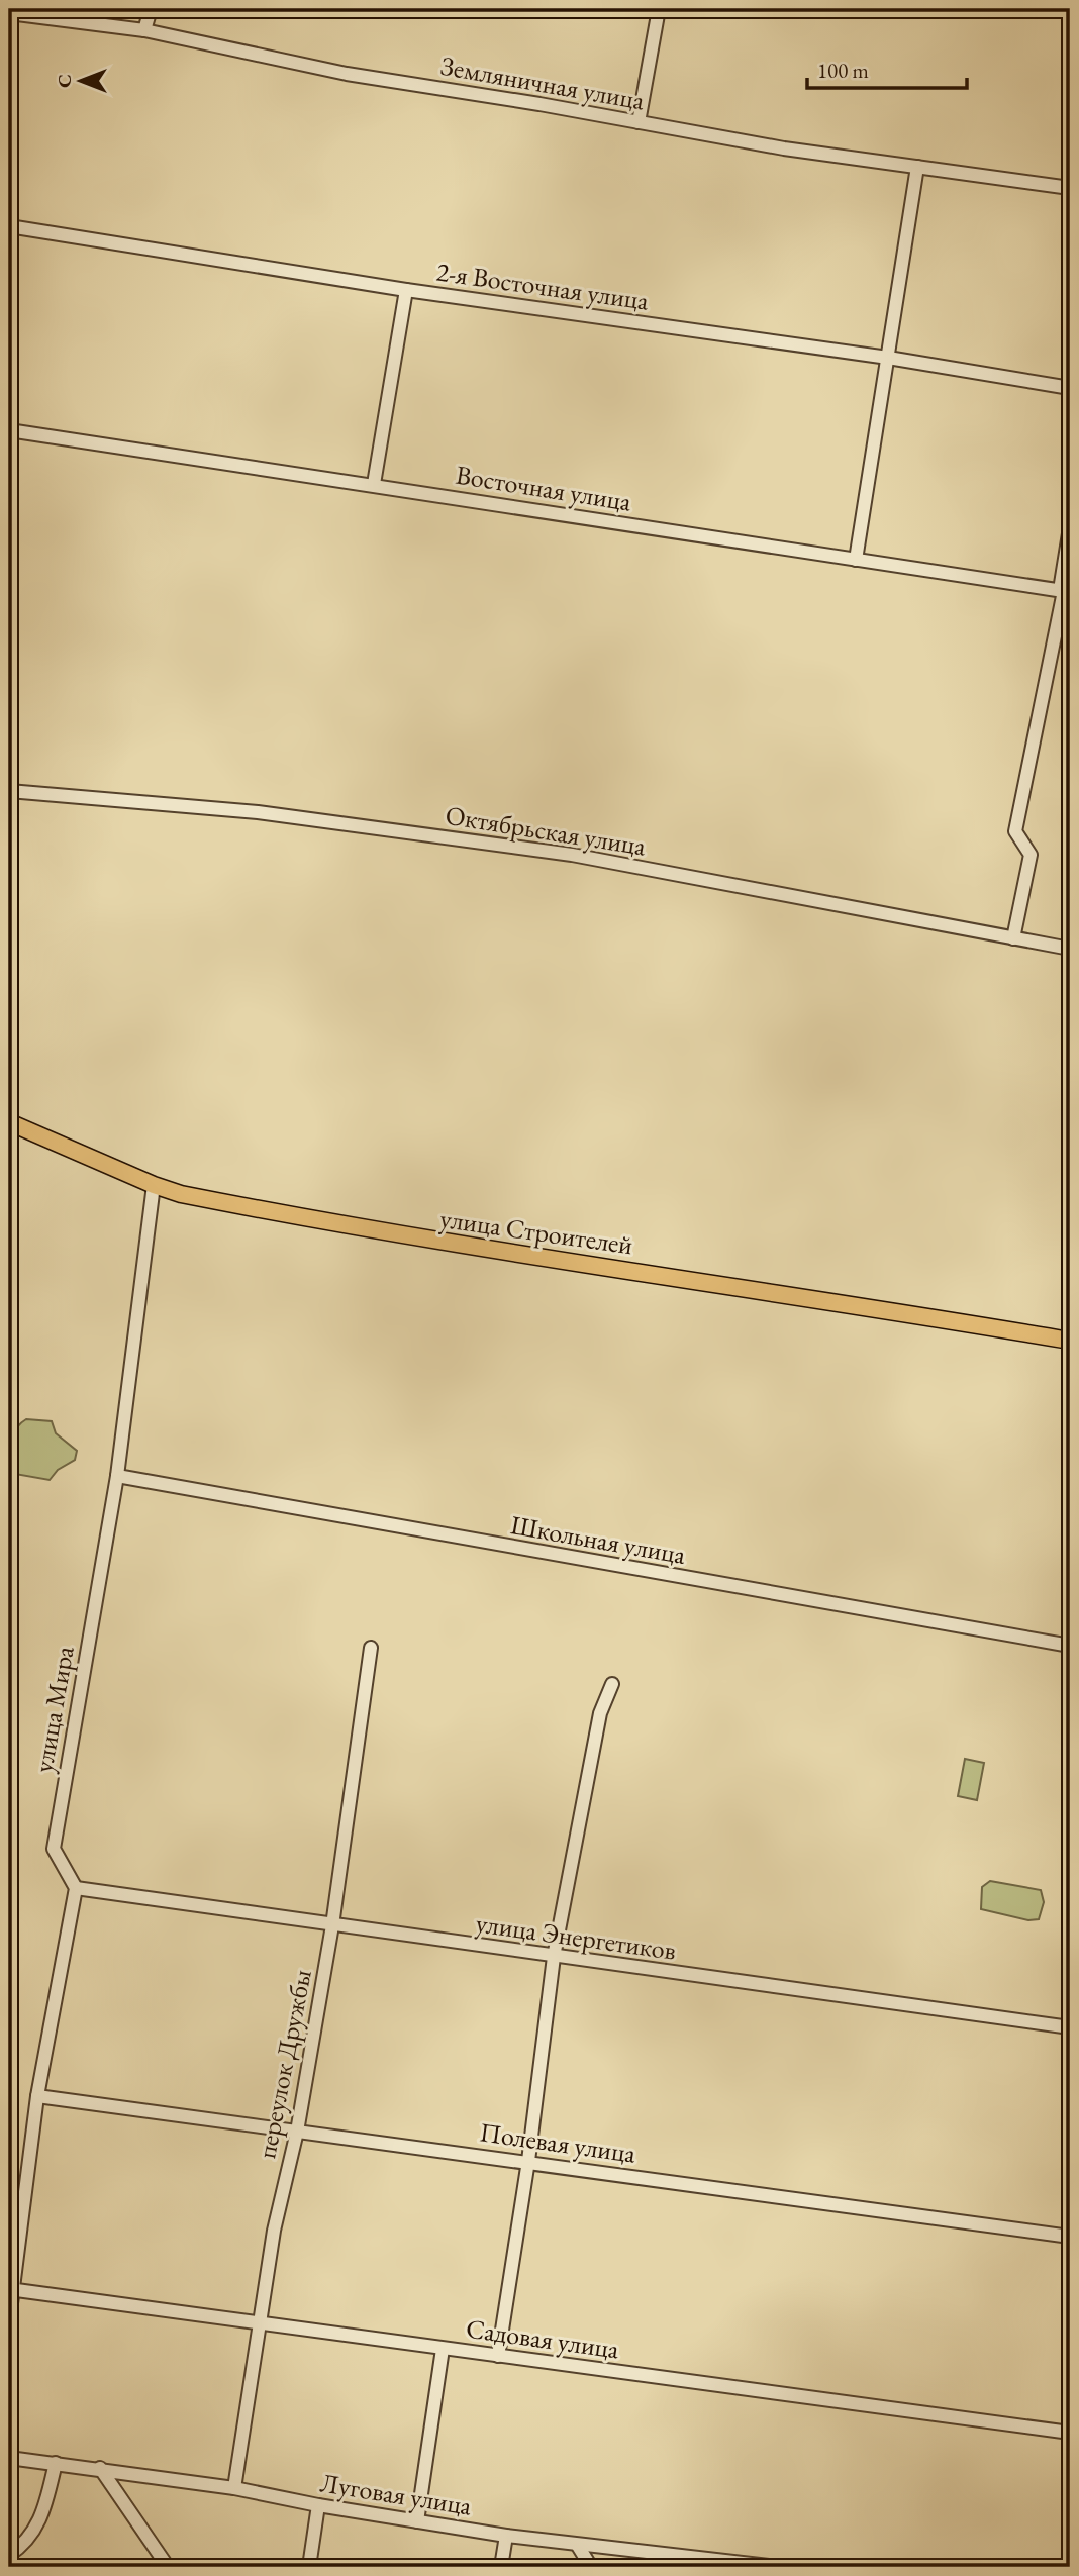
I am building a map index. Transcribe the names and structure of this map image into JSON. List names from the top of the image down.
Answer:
{
  "streets": {
    "main road": ["улица Строителей"],
    "street": [
      "Земляничная улица",
      "2-я Восточная улица",
      "Восточная улица",
      "Октябрьская улица",
      "Школьная улица",
      "улица Мира",
      "улица Энергетиков",
      "переулок Дружбы",
      "Полевая улица",
      "Садовая улица",
      "Луговая улица"
    ]
  },
  "crossings": [
    ["улица Строителей", "улица Мира"],
    ["Школьная улица", "улица Мира"],
    ["улица Мира", "улица Энергетиков"],
    ["улица Энергетиков", "переулок Дружбы"],
    ["переулок Дружбы", "Полевая улица"],
    ["переулок Дружбы", "Садовая улица"],
    ["переулок Дружбы", "Луговая улица"]
  ],
  "scale_bar": "100 m",
  "north": "left"
}
